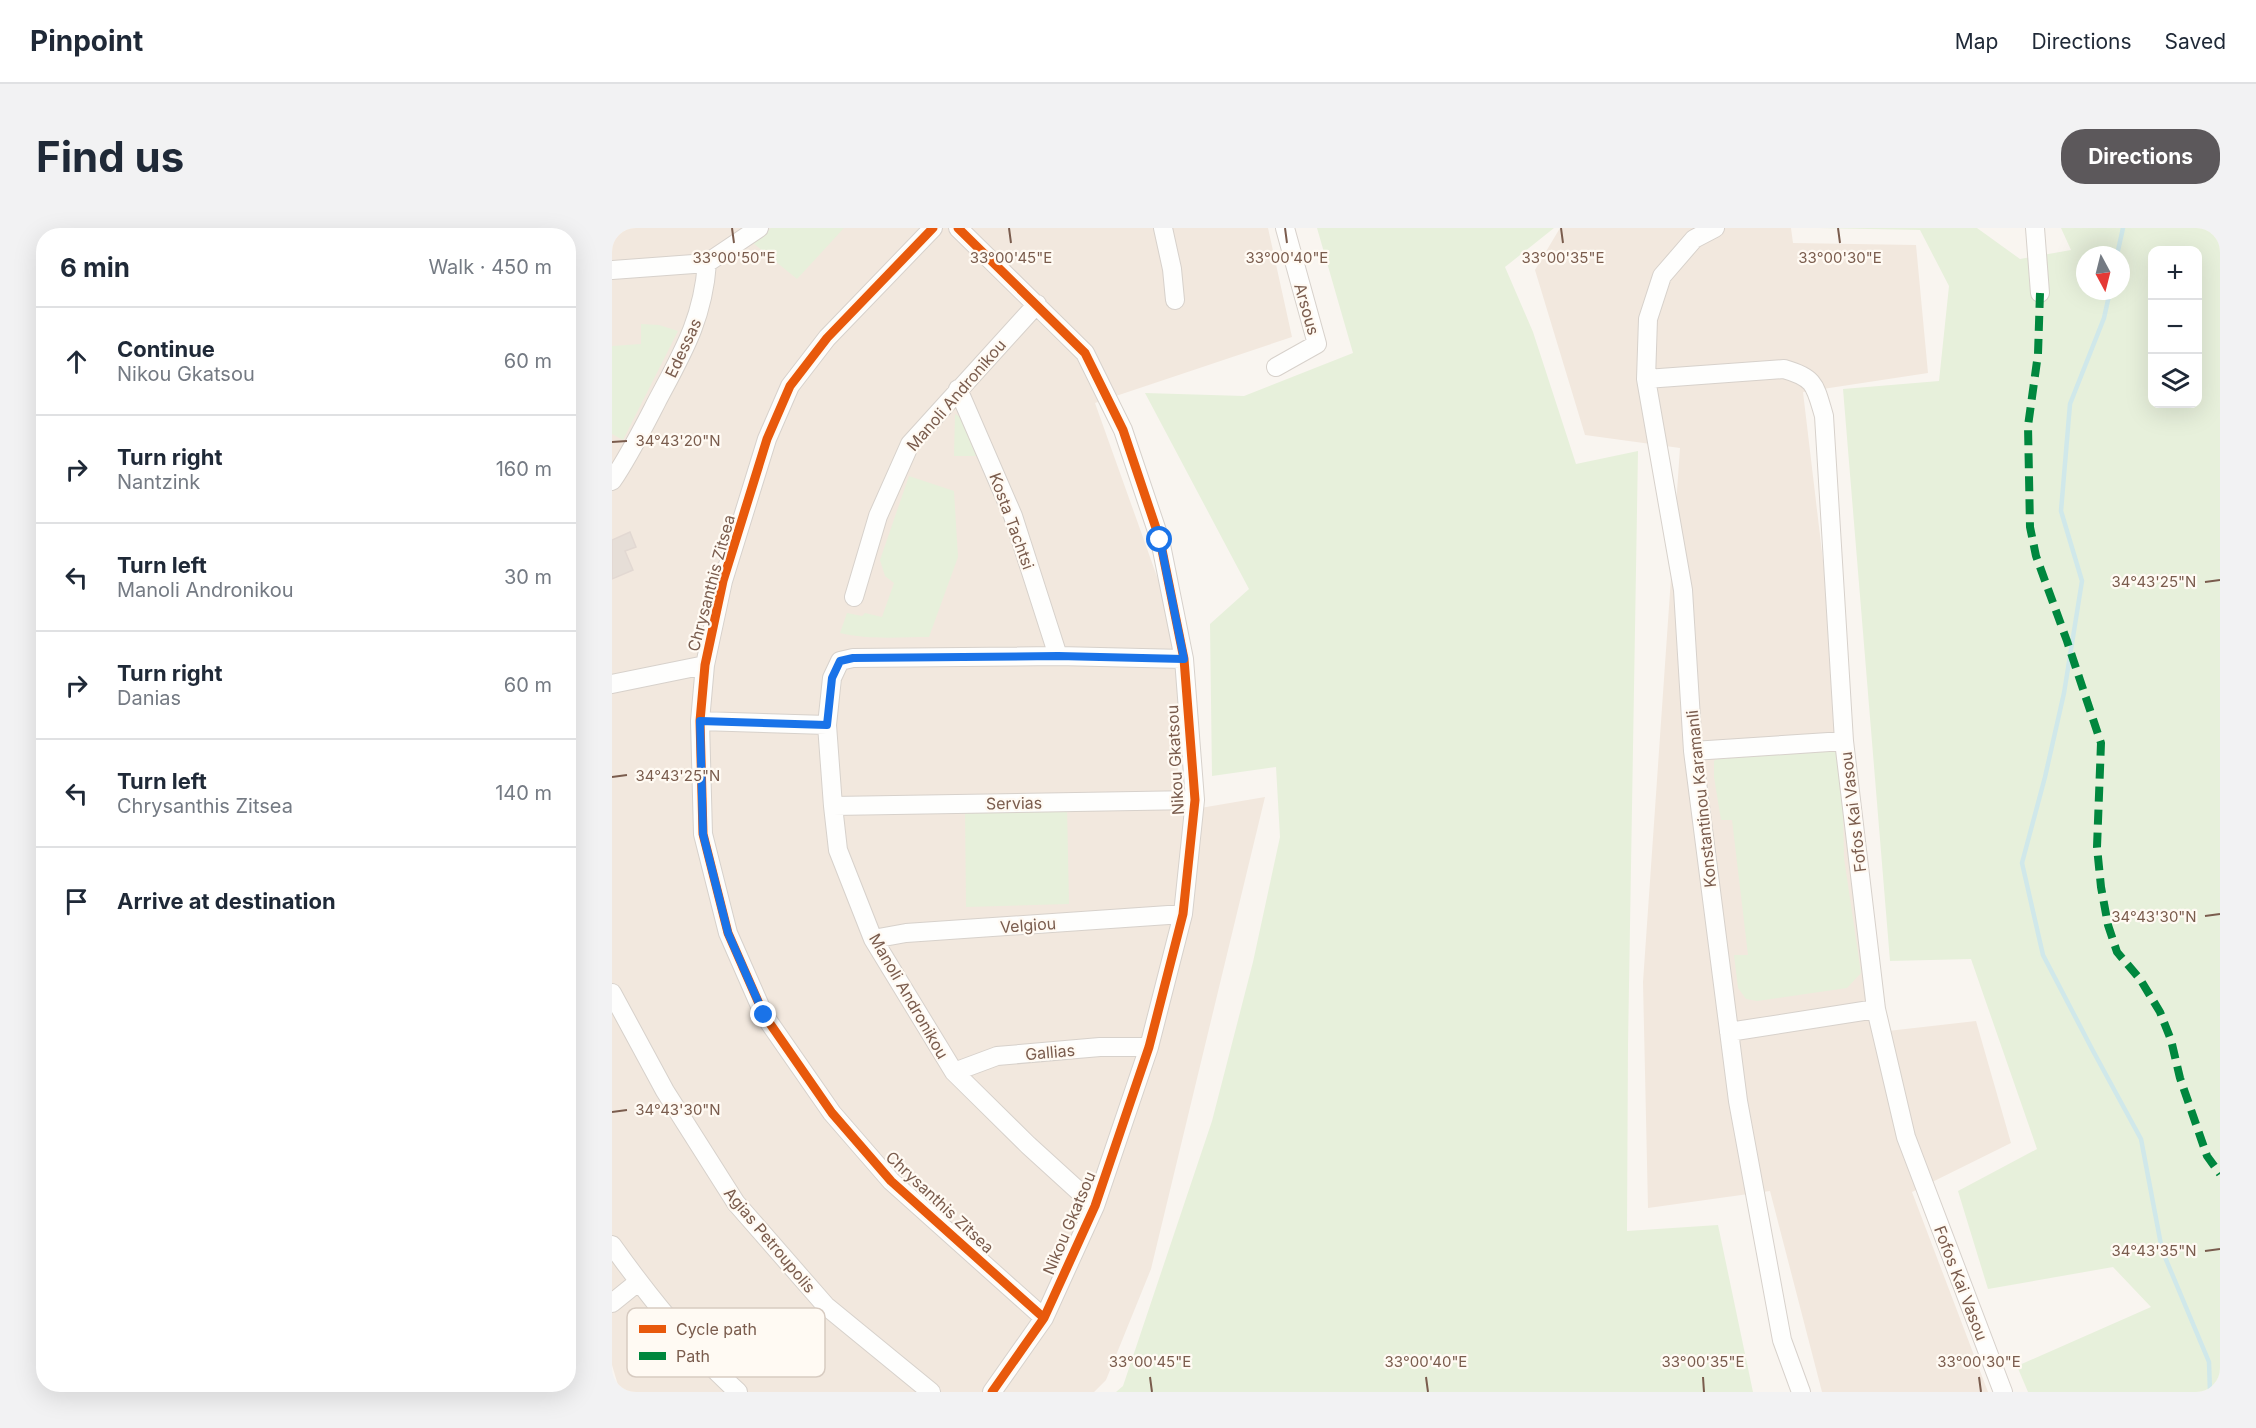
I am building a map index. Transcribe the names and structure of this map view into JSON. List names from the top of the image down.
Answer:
{
  "streets": {
    "street": [
      "Arsous",
      "Edessas",
      "Manoli Andronikou",
      "Kosta Tachtsi",
      "Chrysanthis Zitsea",
      "Nikou Gkatsou",
      "Konstantinou Karamanli",
      "Servias",
      "Fofos Kai Vasou",
      "Velgiou",
      "Gallias",
      "Agias Petroupolis"
    ]
  },
  "crossings": [
    ["Manoli Andronikou", "Kosta Tachtsi"],
    ["Manoli Andronikou", "Nikou Gkatsou"],
    ["Manoli Andronikou", "Servias"],
    ["Manoli Andronikou", "Velgiou"],
    ["Manoli Andronikou", "Gallias"],
    ["Chrysanthis Zitsea", "Nikou Gkatsou"],
    ["Nikou Gkatsou", "Servias"],
    ["Nikou Gkatsou", "Velgiou"],
    ["Nikou Gkatsou", "Gallias"],
    ["Konstantinou Karamanli", "Fofos Kai Vasou"]
  ],
  "legend": ["Cycle path", "Path"],
  "north": "bottom",
  "page": {
    "header": "Pinpoint",
    "nav": ["Map", "Directions", "Saved"],
    "buttons": "Directions",
    "title": "Find us",
    "heading": ["6 min", "Walk · 450 m"],
    "map_buttons": ["+", "−"],
    "list": [
      ["Continue", "Nikou Gkatsou", "60 m"],
      ["Turn right", "Nantzink", "160 m"],
      ["Turn left", "Manoli Andronikou", "30 m"],
      ["Turn right", "Danias", "60 m"],
      ["Turn left", "Chrysanthis Zitsea", "140 m"],
      "Arrive at destination"
    ]
  },
  "coordinates": [
    "33°00'50\"E",
    "33°00'45\"E",
    "33°00'40\"E",
    "33°00'35\"E",
    "33°00'30\"E",
    "34°43'20\"N",
    "34°43'25\"N",
    "34°43'30\"N",
    "34°43'35\"N"
  ]
}
